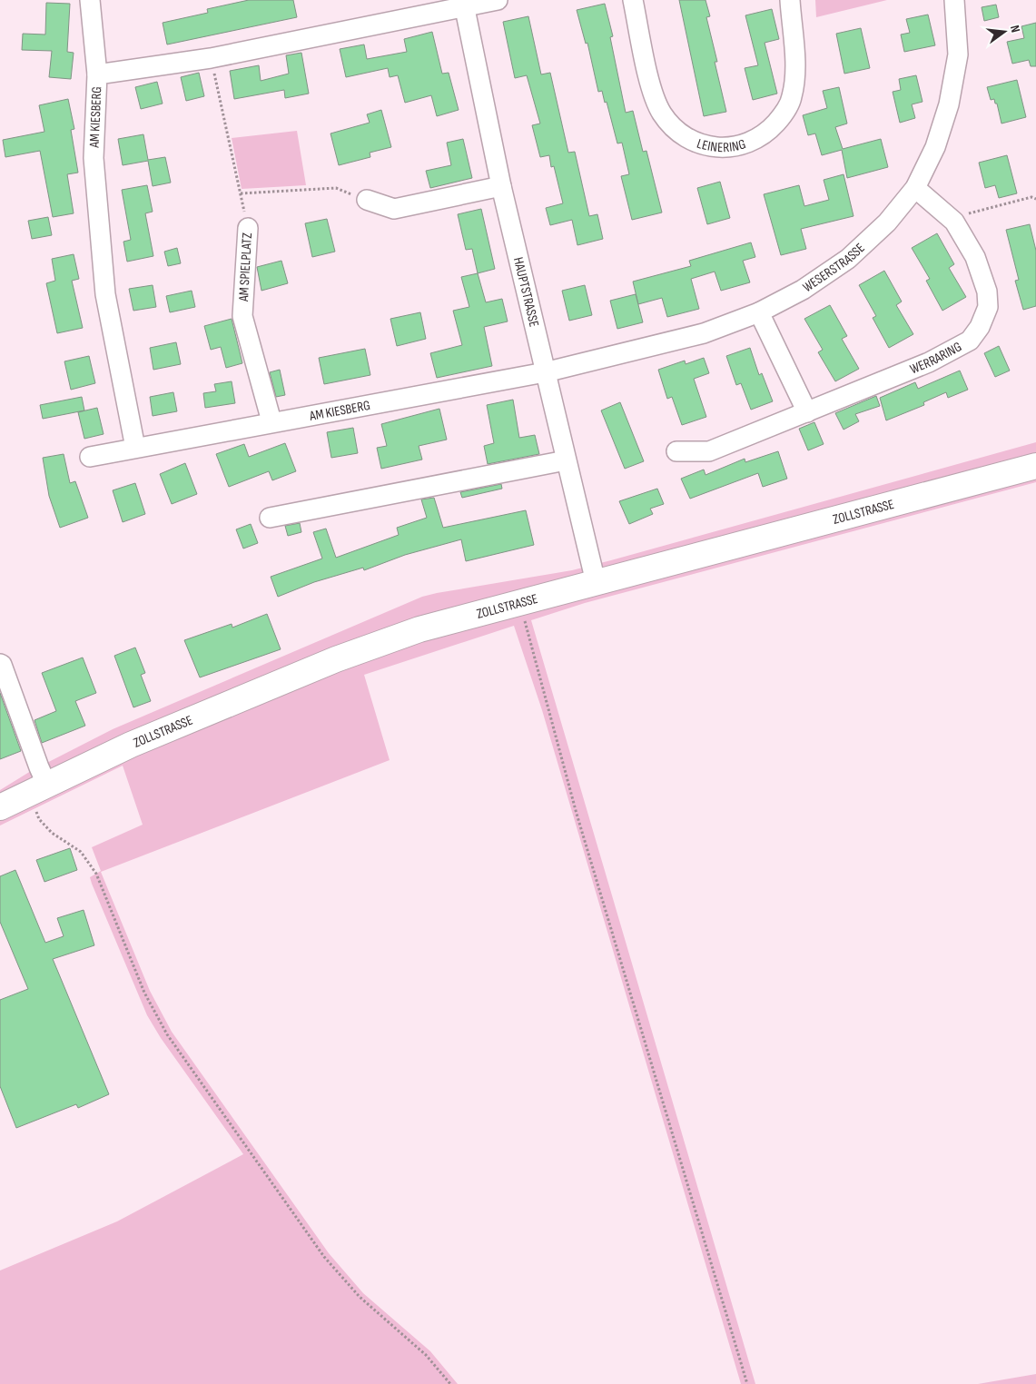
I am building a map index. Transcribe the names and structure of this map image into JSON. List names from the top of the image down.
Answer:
{
  "streets": {
    "main road": ["ZOLLSTRASSE"],
    "street": [
      "AM KIESBERG",
      "LEINERING",
      "WESERSTRASSE",
      "AM SPIELPLATZ",
      "HAUPTSTRASSE",
      "WERRARING"
    ]
  },
  "crossings": [
    ["AM KIESBERG", "WESERSTRASSE"],
    ["AM KIESBERG", "AM SPIELPLATZ"],
    ["AM KIESBERG", "HAUPTSTRASSE"],
    ["WESERSTRASSE", "HAUPTSTRASSE"],
    ["WESERSTRASSE", "WERRARING"],
    ["HAUPTSTRASSE", "ZOLLSTRASSE"]
  ],
  "north": "right"
}
